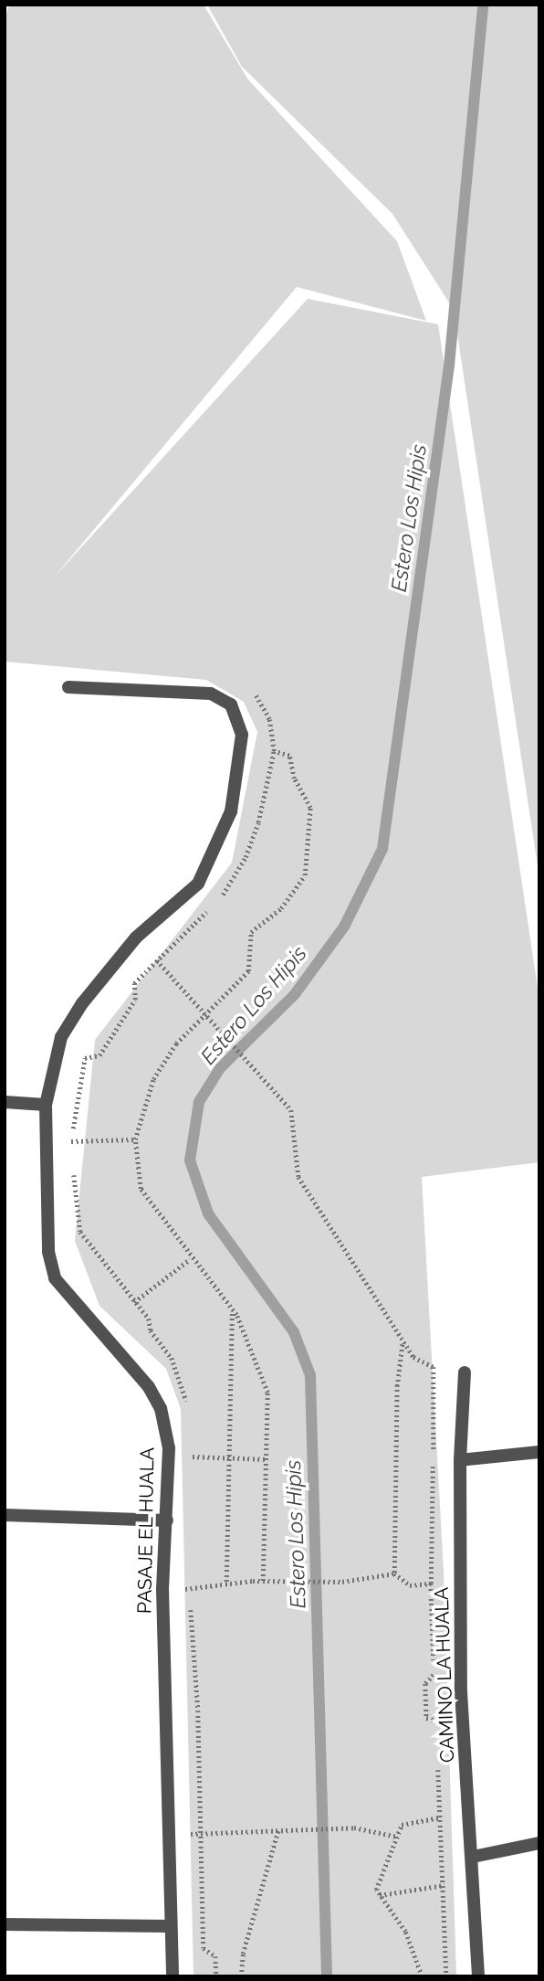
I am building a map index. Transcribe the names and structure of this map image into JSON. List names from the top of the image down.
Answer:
{
  "streets": {
    "street": ["PASAJE EL HUALA", "CAMINO LA HUALA"]
  },
  "water": ["Estero Los Hipis"]
}
